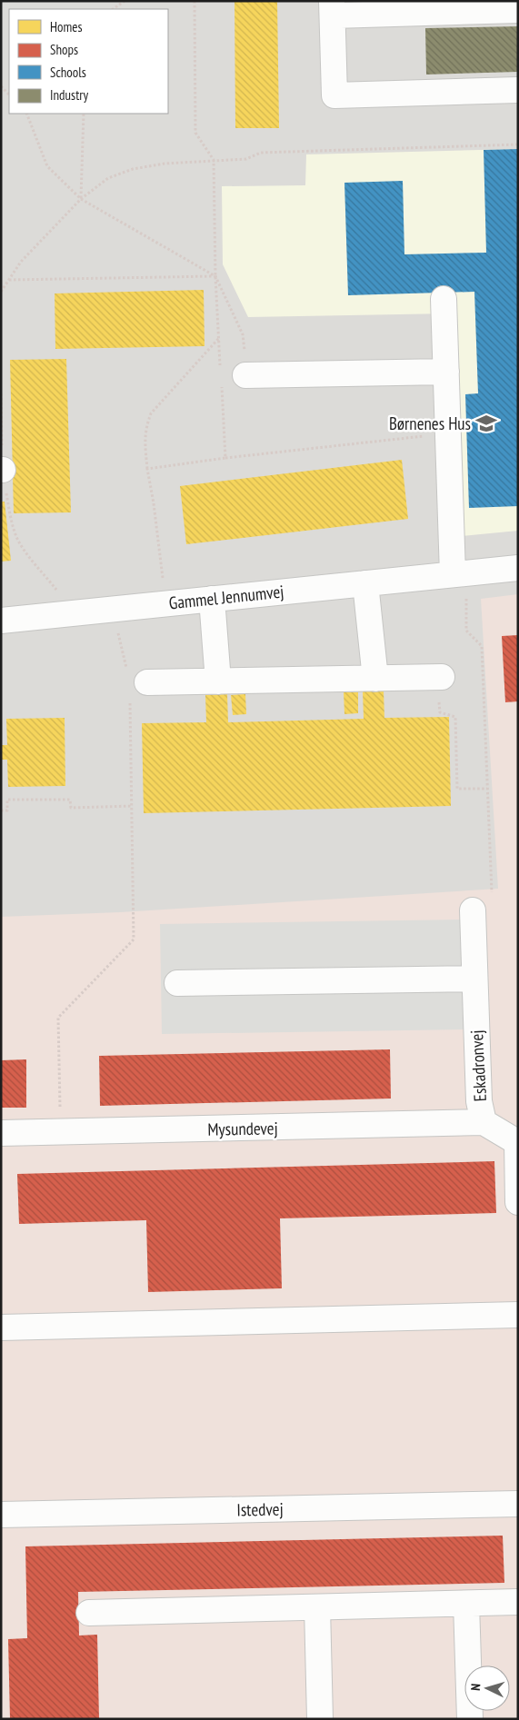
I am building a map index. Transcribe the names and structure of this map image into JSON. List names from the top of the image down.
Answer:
{
  "streets": {
    "street": [
      "Gammel Jennumvej",
      "Eskadronvej",
      "Mysundevej",
      "Istedvej"
    ]
  },
  "crossings": [
    ["Eskadronvej", "Mysundevej"]
  ],
  "places": {
    "school or university": ["Børnenes Hus"]
  },
  "legend": [
    "Homes",
    "Shops",
    "Schools",
    "Industry"
  ],
  "north": "left"
}
